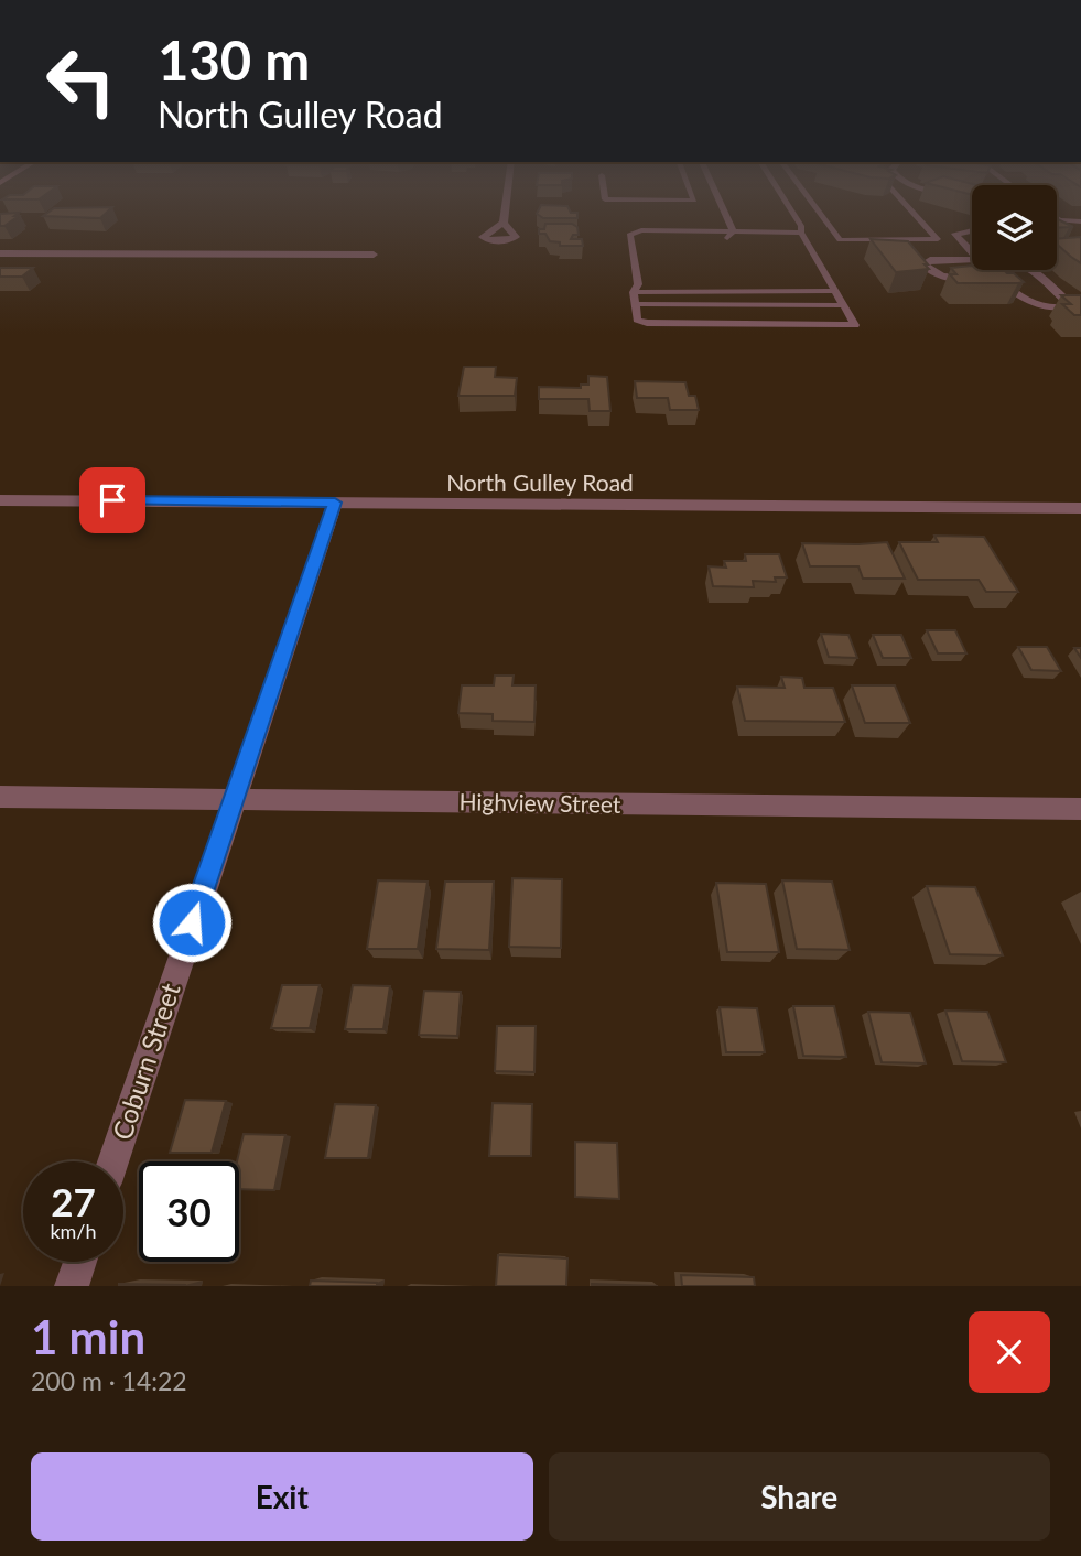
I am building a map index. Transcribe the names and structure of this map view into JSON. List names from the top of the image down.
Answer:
{
  "streets": {
    "street": ["North Gulley Road", "Highview Street", "Coburn Street"]
  },
  "crossings": [
    ["North Gulley Road", "Coburn Street"],
    ["Highview Street", "Coburn Street"]
  ],
  "page": {
    "turn": ["130 m", "North Gulley Road"],
    "speed": "27 km/h",
    "limit": "30",
    "heading": ["1 min", "200 m · 14:22"],
    "buttons": ["Exit", "Share"]
  }
}
